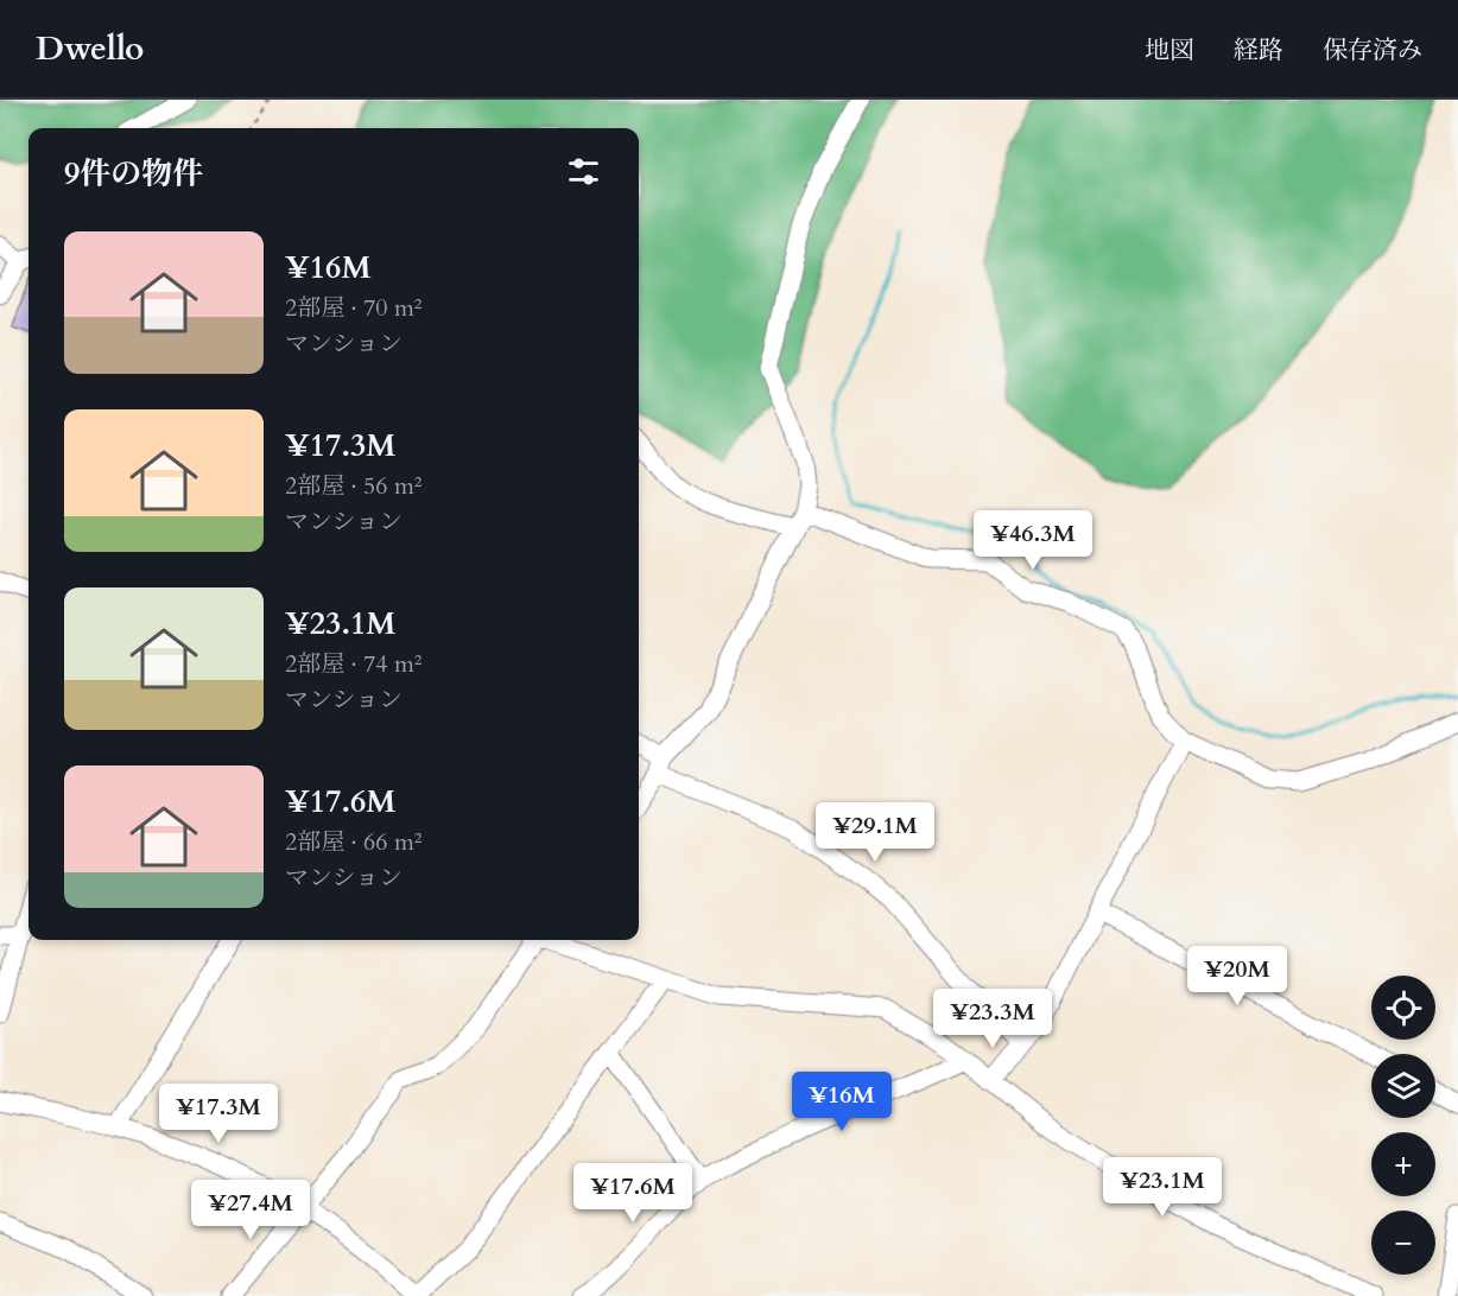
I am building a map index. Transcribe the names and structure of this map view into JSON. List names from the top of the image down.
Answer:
{
  "page": {
    "header": "Dwello",
    "nav": ["地図", "経路", "保存済み"],
    "heading": "9件の物件",
    "list": [
      {
        "name": "¥16M",
        "note": "2部屋 · 70 m² · マンション"
      },
      {
        "name": "¥17.3M",
        "note": "2部屋 · 56 m² · マンション"
      },
      {
        "name": "¥23.1M",
        "note": "2部屋 · 74 m² · マンション"
      },
      {
        "name": "¥17.6M",
        "note": "2部屋 · 66 m² · マンション"
      }
    ],
    "price": [
      "¥46.3M",
      "¥29.1M",
      "¥20M",
      "¥23.3M",
      "¥16M",
      "¥17.3M",
      "¥23.1M",
      "¥17.6M",
      "¥27.4M"
    ],
    "map_buttons": ["+", "−"]
  }
}
